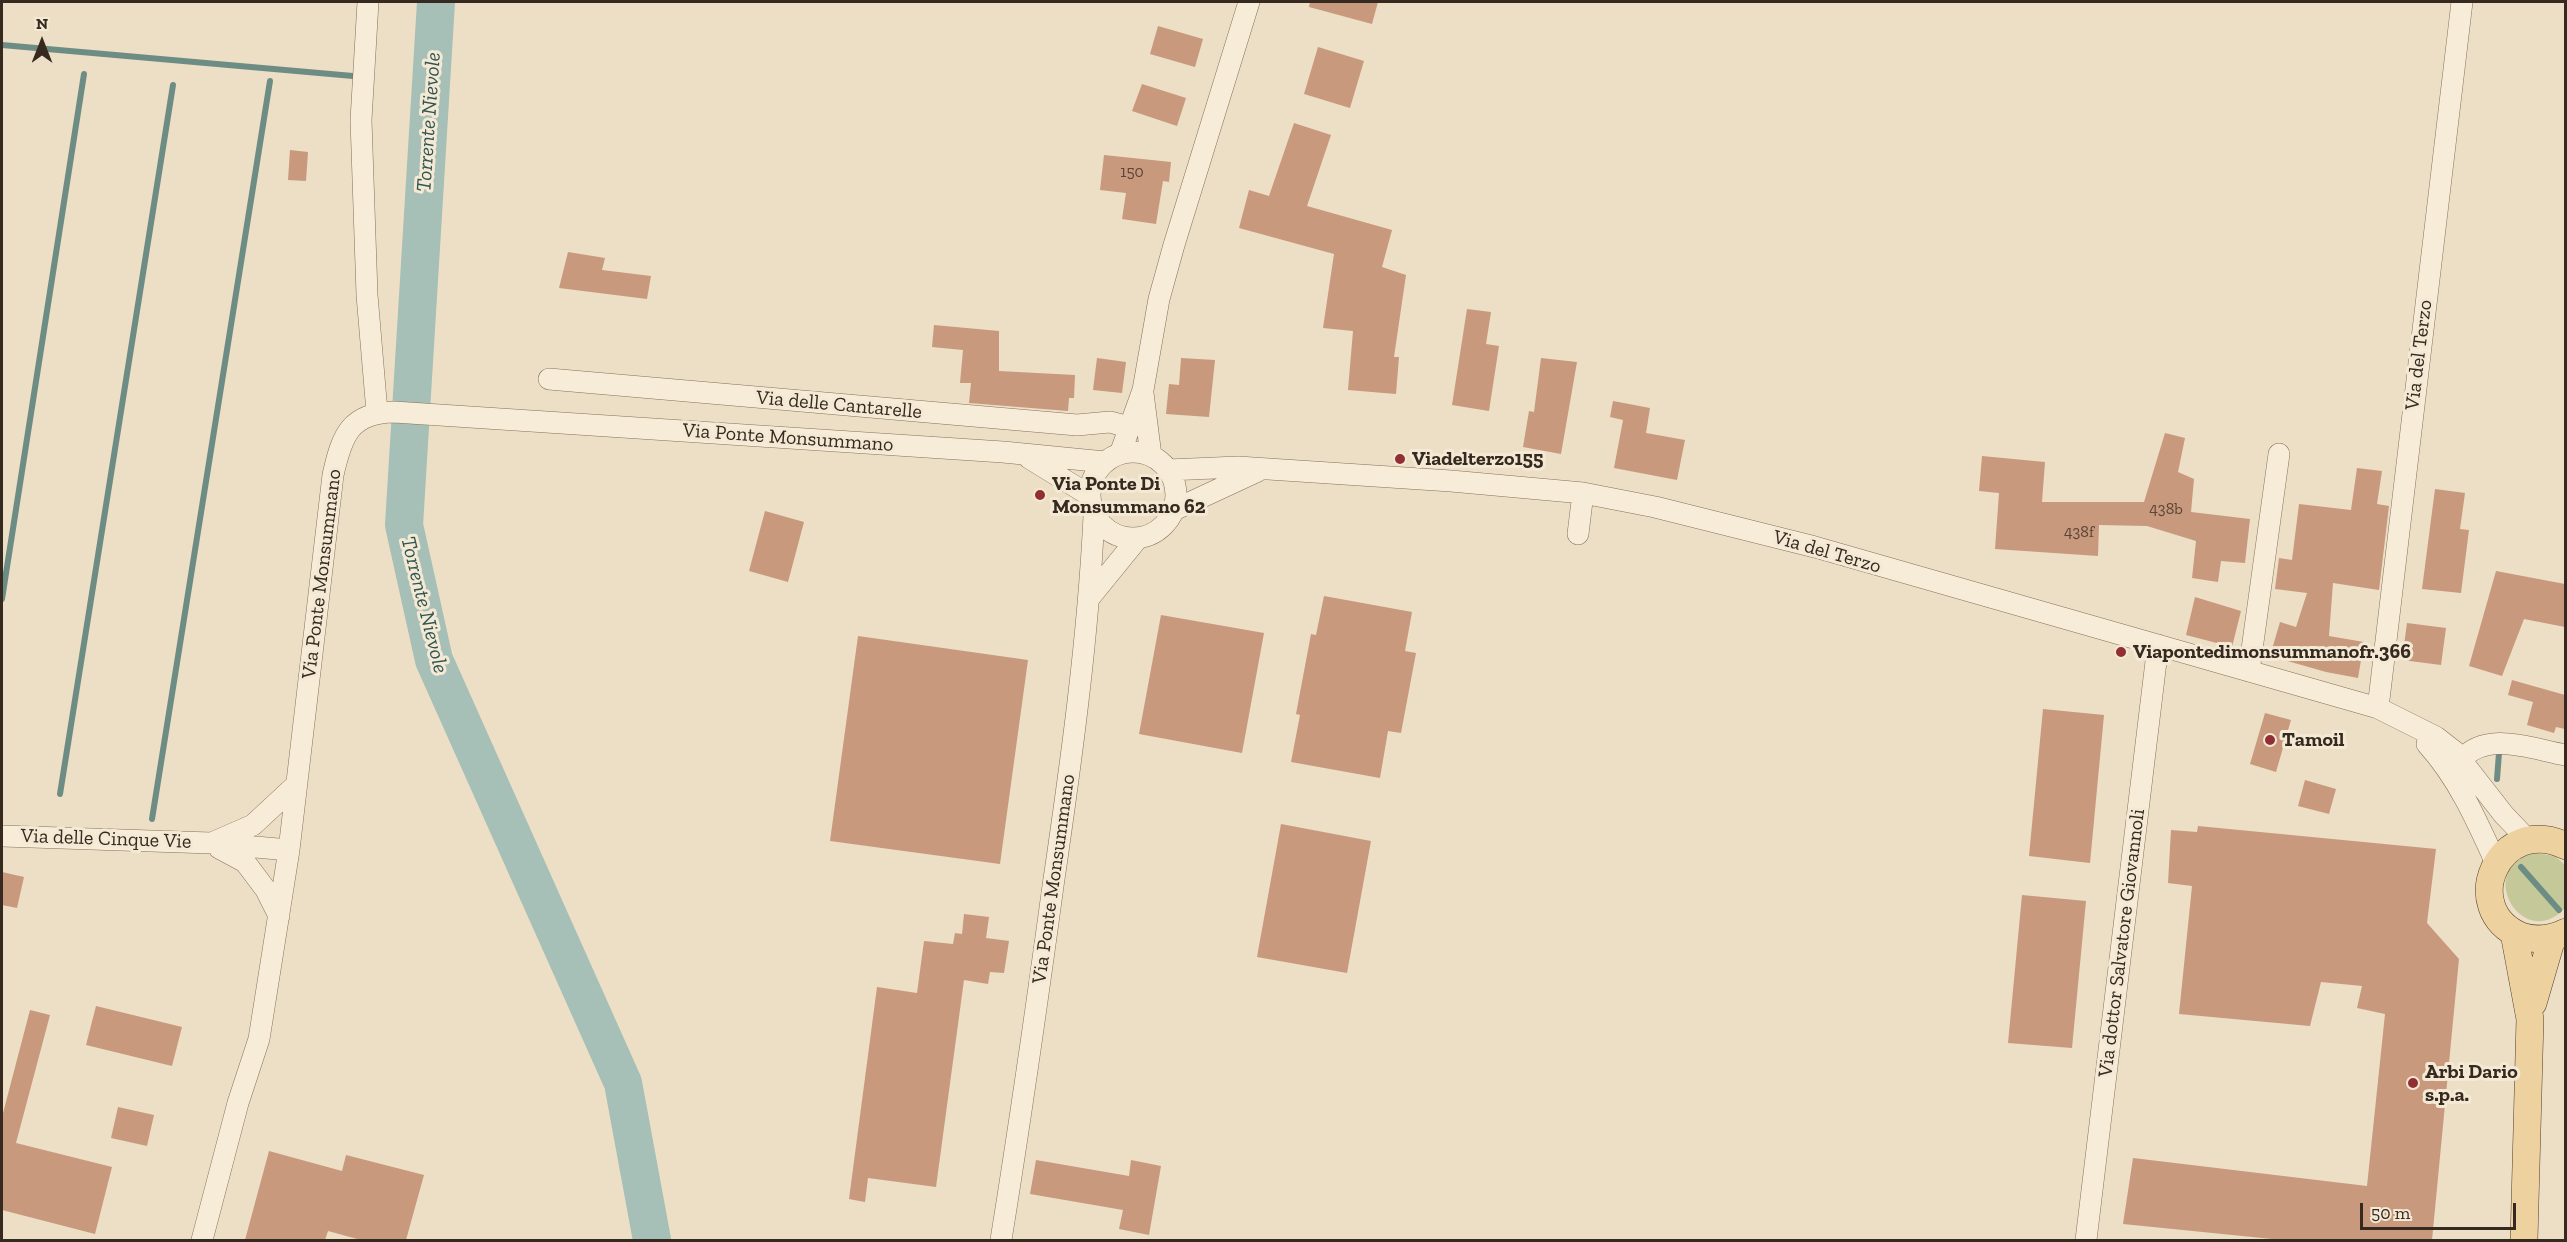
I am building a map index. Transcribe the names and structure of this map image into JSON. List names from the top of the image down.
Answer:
{
  "streets": {
    "street": [
      "Via del Terzo",
      "Via delle Cantarelle",
      "Via Ponte Monsummano",
      "Via delle Cinque Vie",
      "Via dottor Salvatore Giovannoli"
    ]
  },
  "crossings": [
    ["Via del Terzo", "Via Ponte Monsummano"],
    ["Via del Terzo", "Via dottor Salvatore Giovannoli"],
    ["Via Ponte Monsummano", "Via delle Cinque Vie"]
  ],
  "water": ["Torrente Nievole"],
  "places": [
    "Viadelterzo155",
    "Via Ponte Di Monsummano 62",
    "Viapontedimonsummanofr.366",
    "Tamoil",
    "Arbi Dario s.p.a."
  ],
  "house_numbers": ["150", "438b", "438f"],
  "scale_bar": "50 m",
  "north": "top"
}
